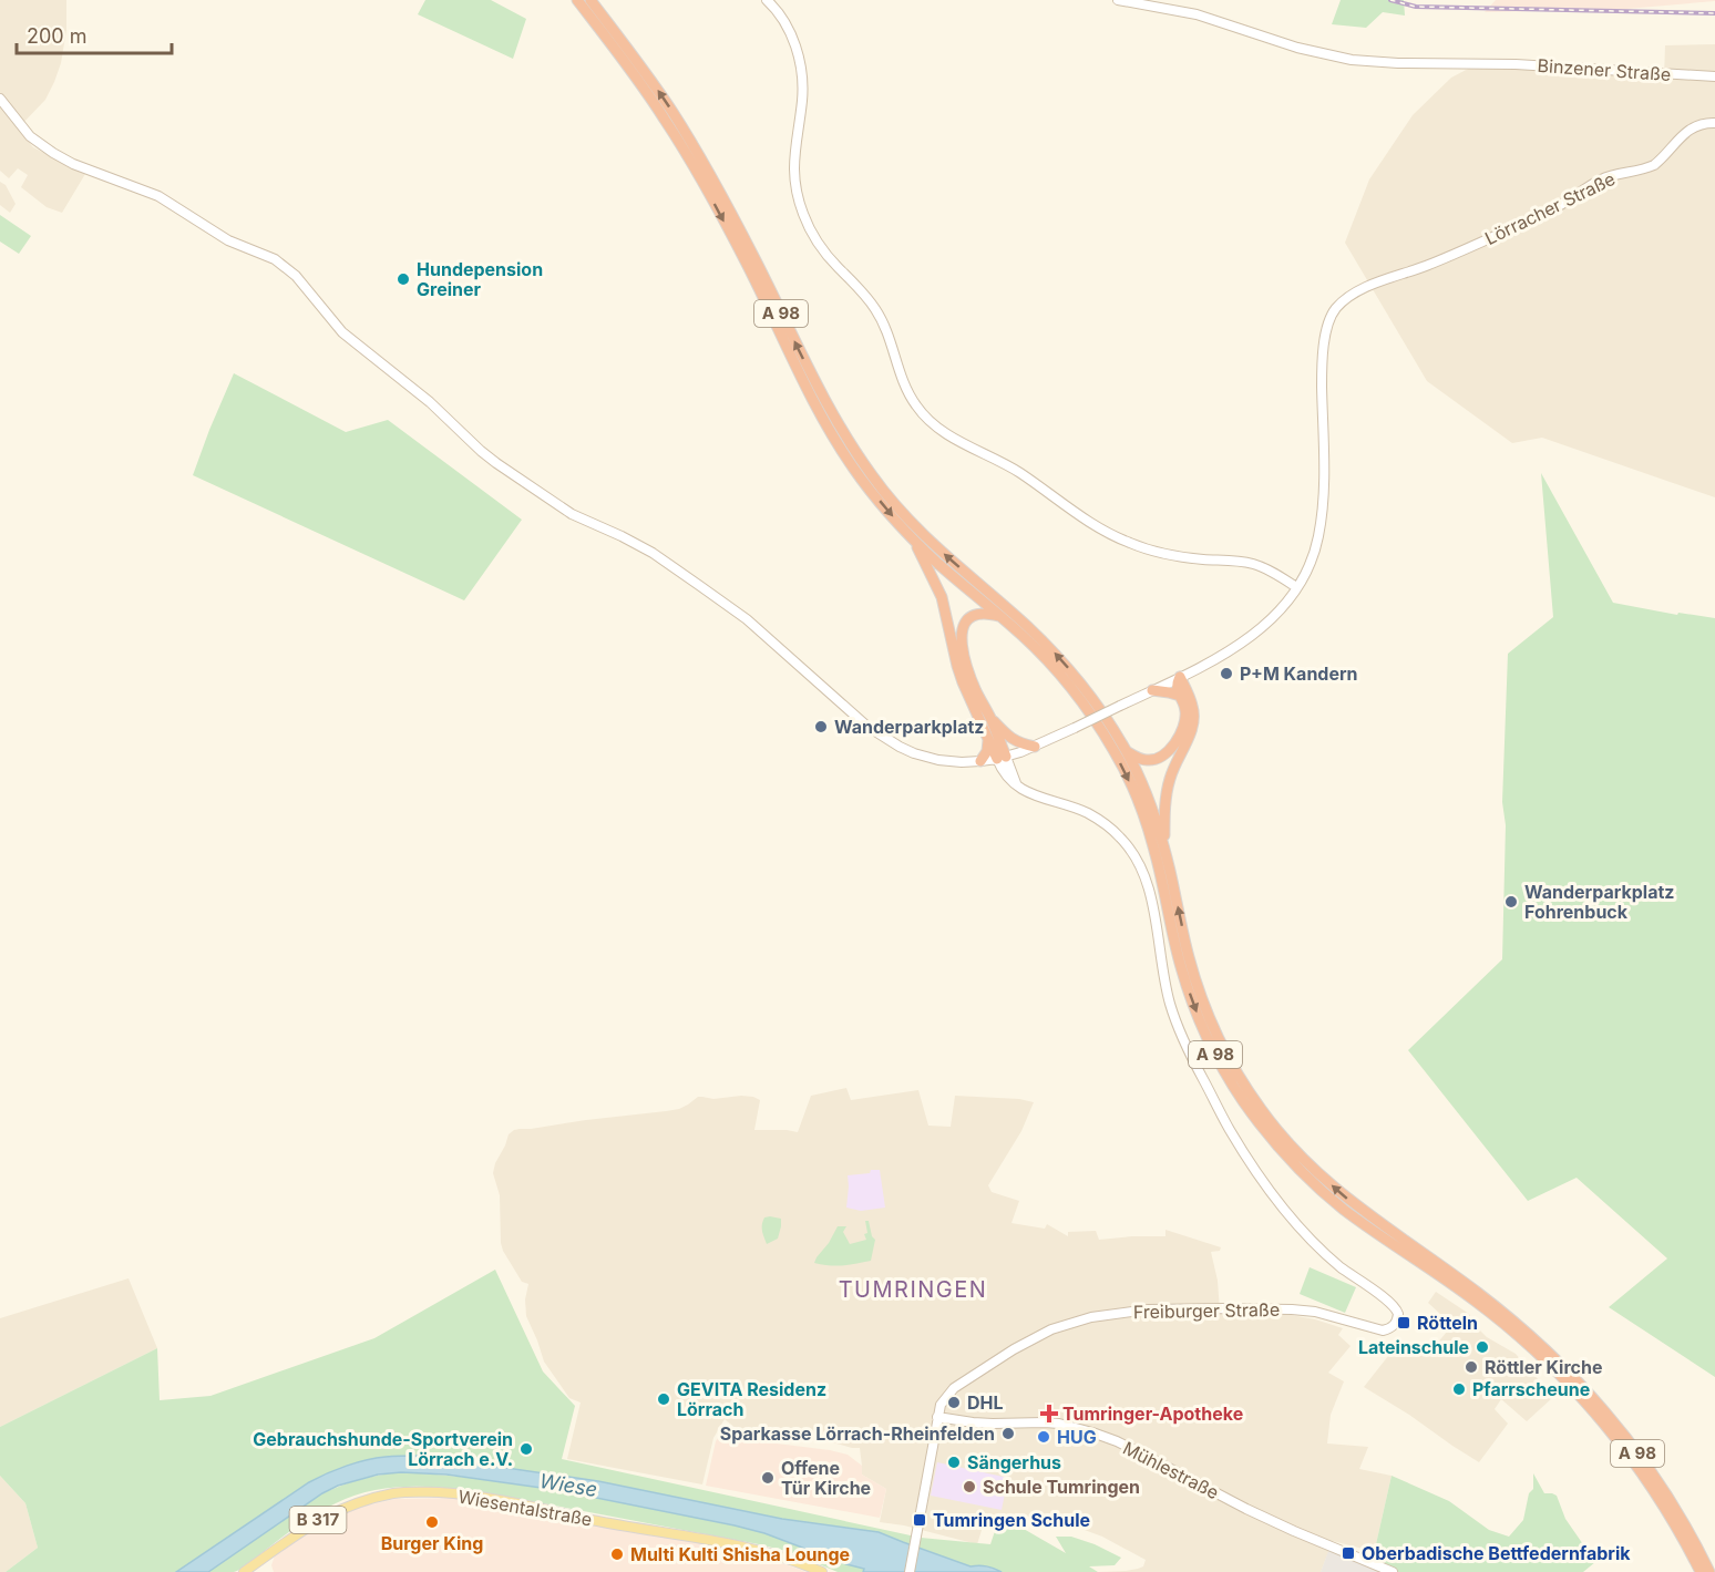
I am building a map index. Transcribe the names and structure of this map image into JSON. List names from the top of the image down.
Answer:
{
  "streets": {
    "highway": ["A 98"],
    "main road": ["Wiesentalstraße", "B 317"],
    "street": [
      "Binzener Straße",
      "Lörracher Straße",
      "Freiburger Straße",
      "Mühlestraße"
    ]
  },
  "crossings": [
    ["Lörracher Straße", "Freiburger Straße"],
    ["Freiburger Straße", "Mühlestraße"]
  ],
  "districts": ["TUMRINGEN"],
  "water": ["Wiese"],
  "places": {
    "other": [
      "Hundepension Greiner",
      "P+M Kandern",
      "Wanderparkplatz",
      "Wanderparkplatz Fohrenbuck",
      "Lateinschule",
      "Röttler Kirche",
      "Pfarrscheune",
      "GEVITA Residenz Lörrach",
      "DHL",
      "Sparkasse Lörrach-Rheinfelden",
      "HUG",
      "Gebrauchshunde-Sportverein Lörrach e.V.",
      "Sängerhus",
      "Offene Tür Kirche",
      "Schule Tumringen",
      "Burger King",
      "Multi Kulti Shisha Lounge"
    ],
    "transit": ["Rötteln", "Tumringen Schule", "Oberbadische Bettfedernfabrik"],
    "health": ["Tumringer-Apotheke"]
  },
  "scale_bar": "200 m"
}
